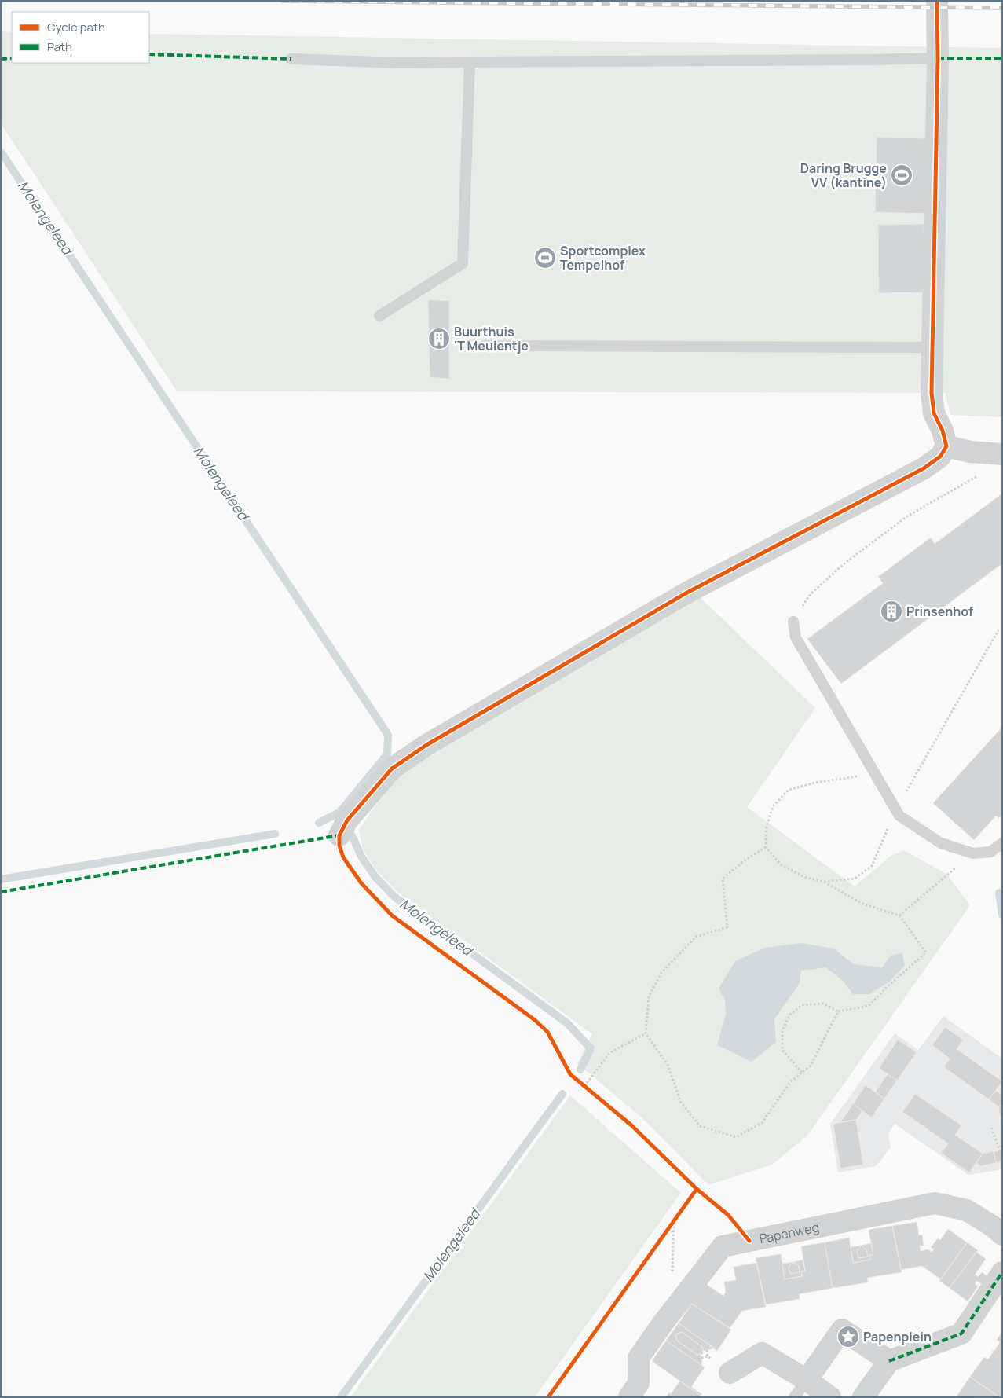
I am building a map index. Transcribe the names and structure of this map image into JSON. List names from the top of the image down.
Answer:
{
  "streets": {
    "street": ["Papenweg"]
  },
  "water": ["Molengeleed"],
  "places": {
    "sports": ["Daring Brugge VV (kantine)", "Sportcomplex Tempelhof"],
    "building": ["Buurthuis 'T Meulentje", "Prinsenhof"],
    "place": ["Papenplein"]
  },
  "legend": ["Cycle path", "Path"]
}
